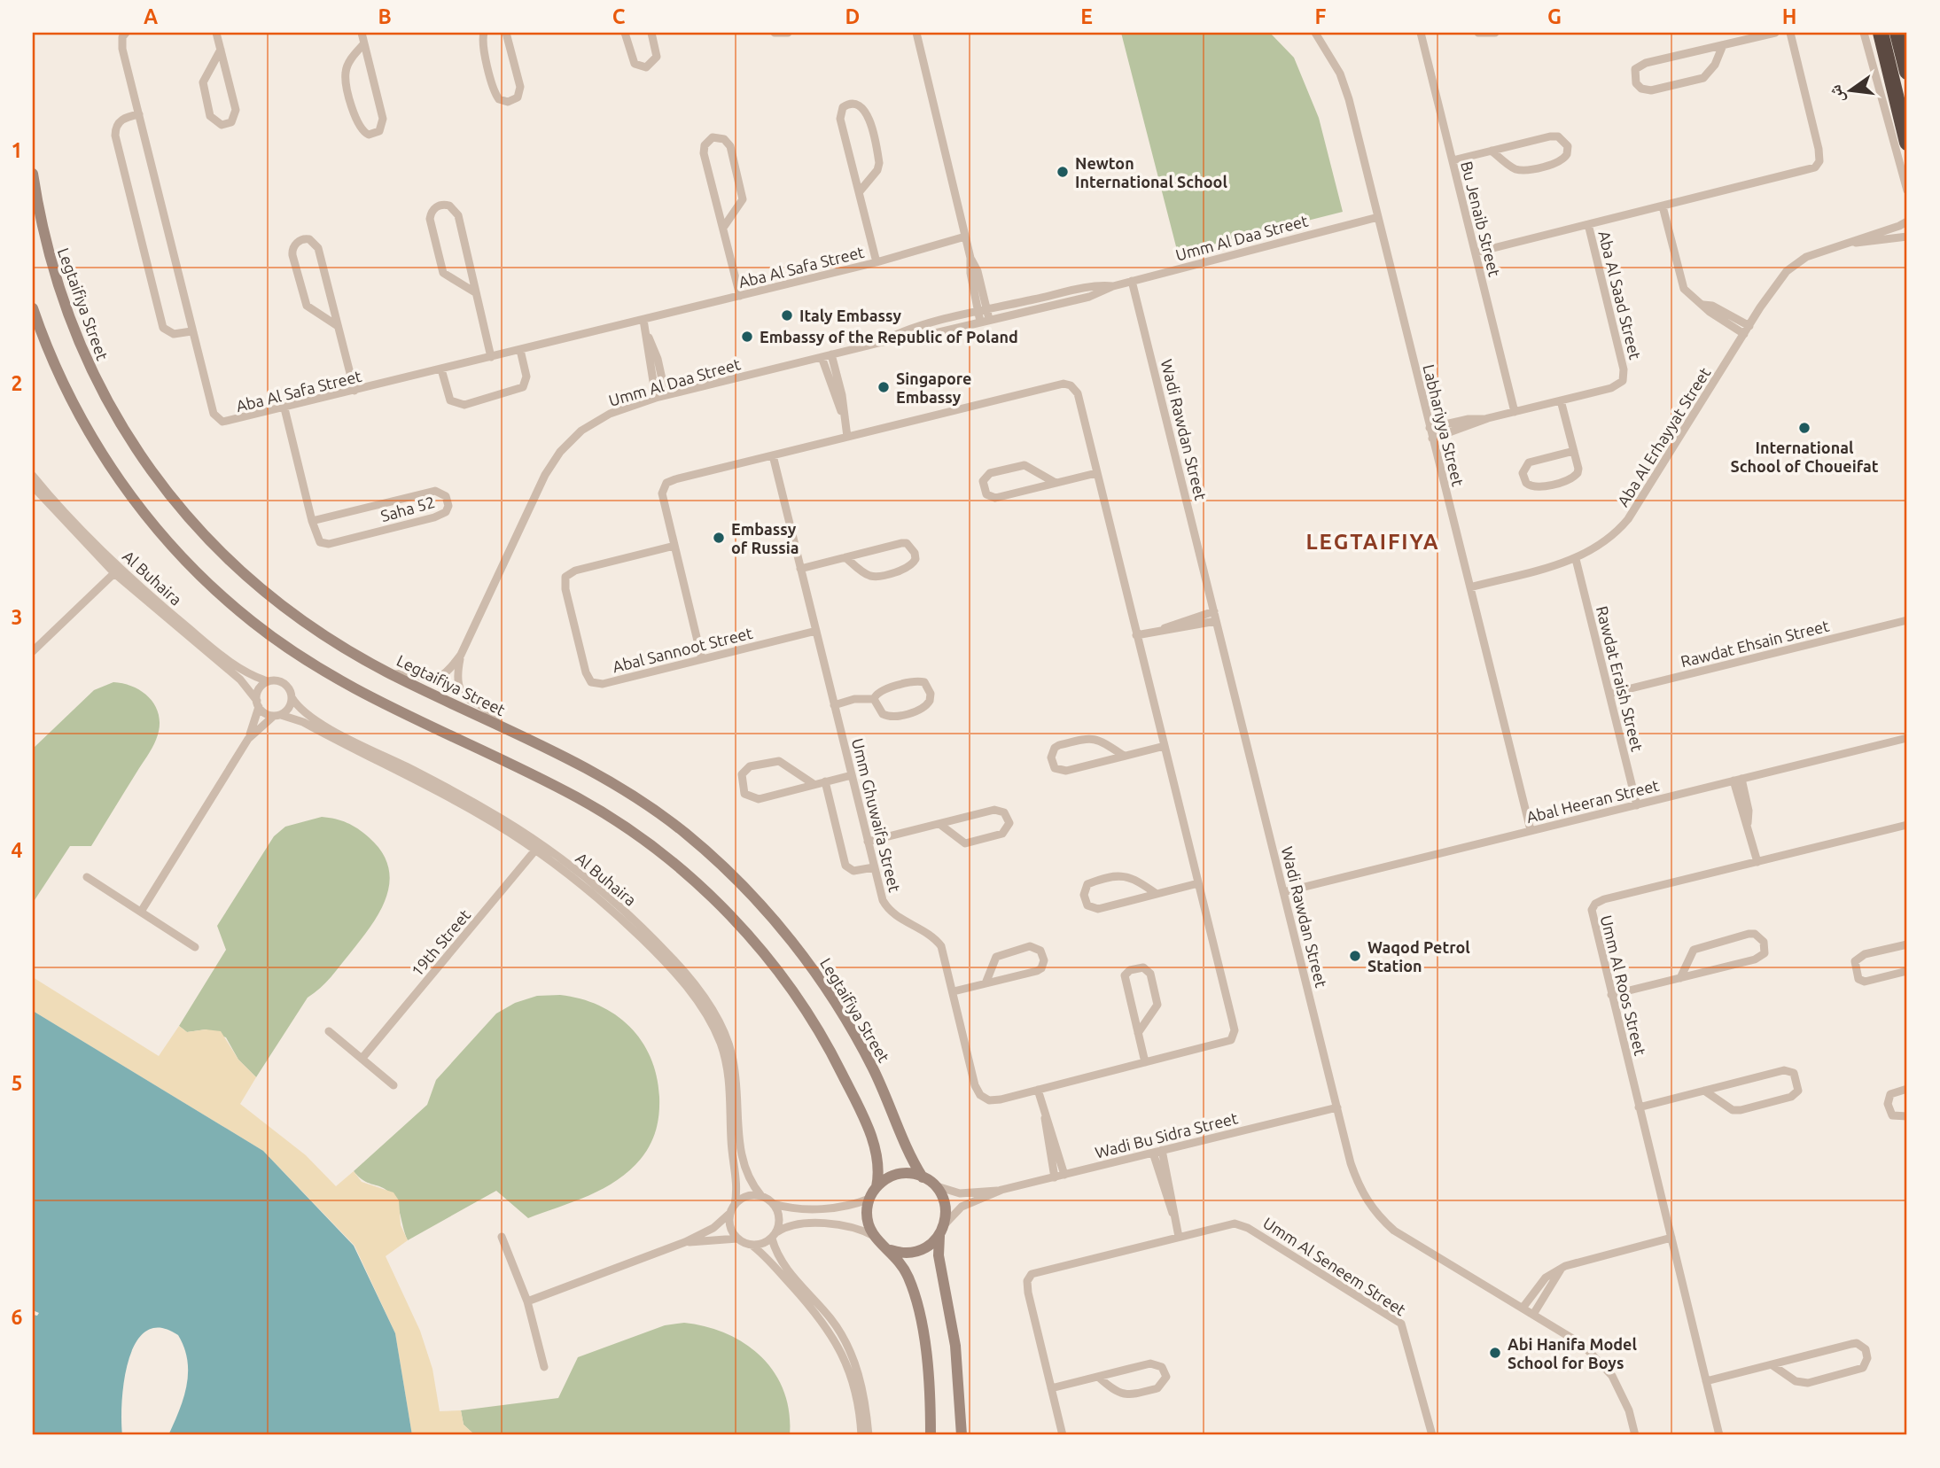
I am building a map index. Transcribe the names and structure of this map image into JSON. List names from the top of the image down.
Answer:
{
  "streets": {
    "street": [
      "Bu Jenaib Street",
      "Umm Al Daa Street",
      "Aba Al Safa Street",
      "Aba Al Saad Street",
      "Legtaifiya Street",
      "Labhariyya Street",
      "Wadi Rawdan Street",
      "Aba Al Erhayyat Street",
      "Saha 52",
      "Al Buhaira",
      "Rawdat Ehsain Street",
      "Abal Sannoot Street",
      "Rawdat Eraish Street",
      "Abal Heeran Street",
      "Umm Ghuwaifa Street",
      "19th Street",
      "Umm Al Roos Street",
      "Wadi Bu Sidra Street",
      "Umm Al Seneem Street"
    ]
  },
  "crossings": [
    ["Bu Jenaib Street", "Aba Al Saad Street"],
    ["Umm Al Daa Street", "Legtaifiya Street"],
    ["Umm Al Daa Street", "Labhariyya Street"],
    ["Umm Al Daa Street", "Wadi Rawdan Street"],
    ["Aba Al Safa Street", "Saha 52"],
    ["Aba Al Saad Street", "Labhariyya Street"],
    ["Legtaifiya Street", "Wadi Bu Sidra Street"],
    ["Labhariyya Street", "Aba Al Erhayyat Street"],
    ["Labhariyya Street", "Abal Heeran Street"],
    ["Wadi Rawdan Street", "Abal Heeran Street"],
    ["Wadi Rawdan Street", "Wadi Bu Sidra Street"],
    ["Aba Al Erhayyat Street", "Rawdat Eraish Street"],
    ["Al Buhaira", "19th Street"],
    ["Rawdat Ehsain Street", "Rawdat Eraish Street"],
    ["Abal Sannoot Street", "Umm Ghuwaifa Street"],
    ["Rawdat Eraish Street", "Abal Heeran Street"]
  ],
  "districts": ["LEGTAIFIYA"],
  "places": [
    "Newton International School",
    "Italy Embassy",
    "Embassy of the Republic of Poland",
    "Singapore Embassy",
    "International School of Choueifat",
    "Embassy of Russia",
    "Waqod Petrol Station",
    "Abi Hanifa Model School for Boys"
  ],
  "north": "left",
  "grid": {
    "columns": [
      "A",
      "B",
      "C",
      "D",
      "E",
      "F",
      "G",
      "H"
    ],
    "rows": [
      "1",
      "2",
      "3",
      "4",
      "5",
      "6"
    ]
  }
}
